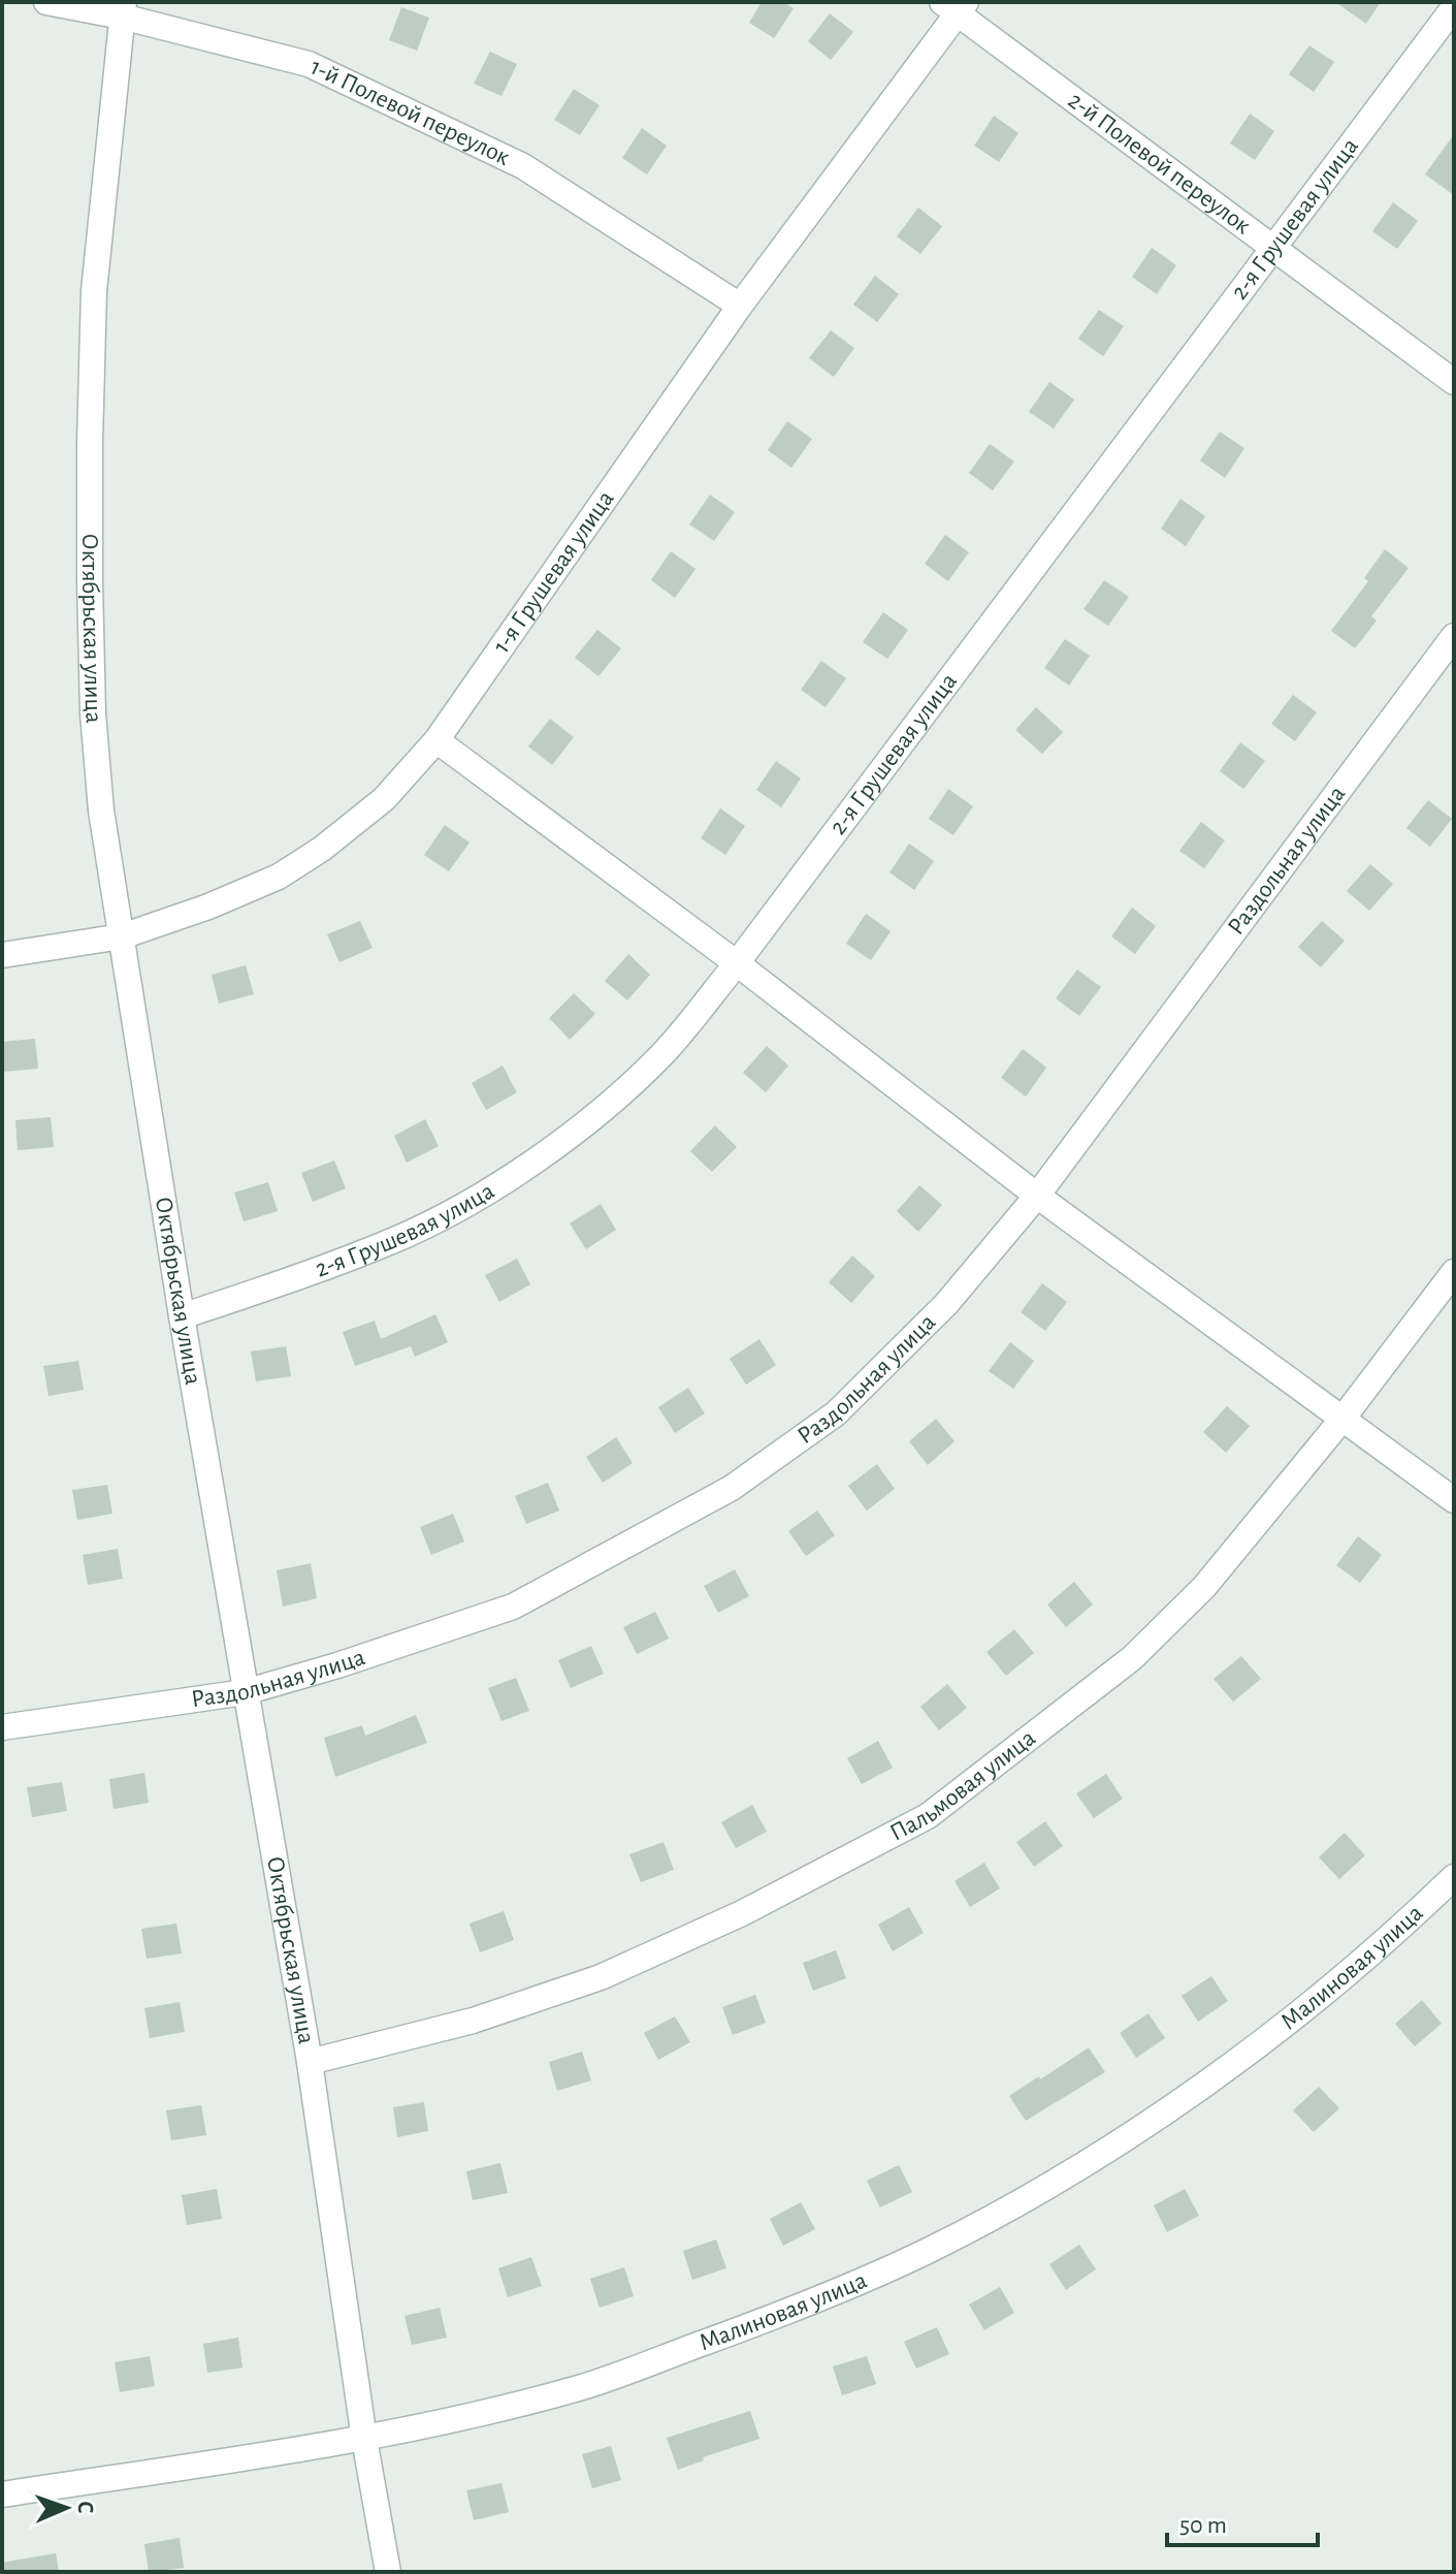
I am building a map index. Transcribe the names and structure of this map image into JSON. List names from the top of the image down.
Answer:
{
  "streets": {
    "street": [
      "1-й Полевой переулок",
      "2-й Полевой переулок",
      "2-я Грушевая улица",
      "1-я Грушевая улица",
      "Октябрьская улица",
      "Раздольная улица",
      "Пальмовая улица",
      "Малиновая улица"
    ]
  },
  "crossings": [
    ["1-й Полевой переулок", "1-я Грушевая улица"],
    ["1-й Полевой переулок", "Октябрьская улица"],
    ["2-й Полевой переулок", "2-я Грушевая улица"],
    ["2-й Полевой переулок", "1-я Грушевая улица"],
    ["2-я Грушевая улица", "Октябрьская улица"],
    ["1-я Грушевая улица", "Октябрьская улица"],
    ["Октябрьская улица", "Раздольная улица"],
    ["Октябрьская улица", "Пальмовая улица"],
    ["Октябрьская улица", "Малиновая улица"]
  ],
  "scale_bar": "50 m",
  "north": "right"
}
